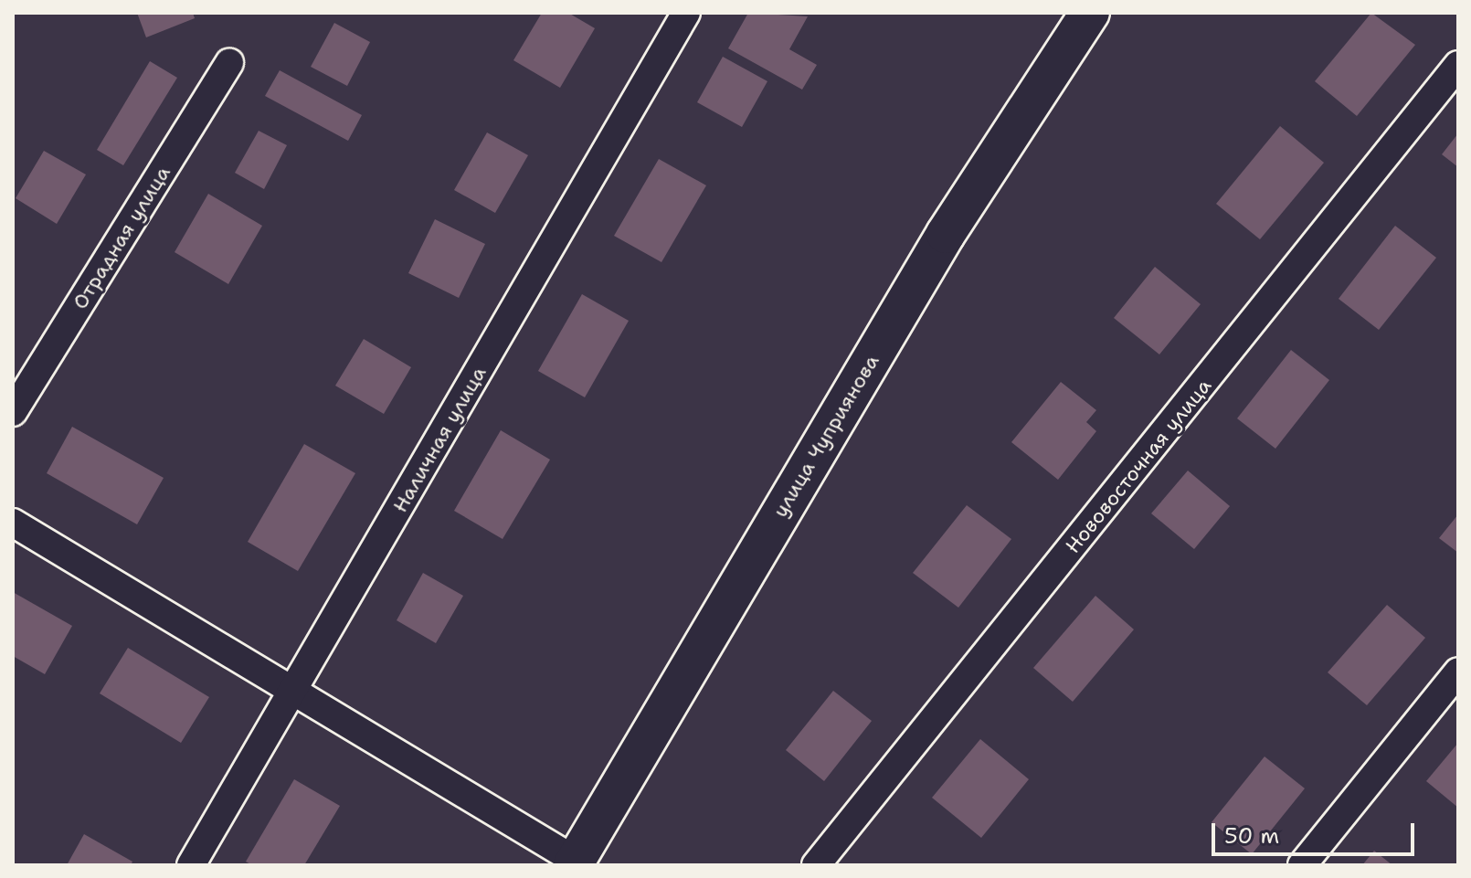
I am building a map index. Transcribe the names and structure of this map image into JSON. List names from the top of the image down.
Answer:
{
  "streets": {
    "street": [
      "Отрадная улица",
      "улица Чуприянова",
      "Наличная улица",
      "Нововосточная улица"
    ]
  },
  "scale_bar": "50 m"
}
